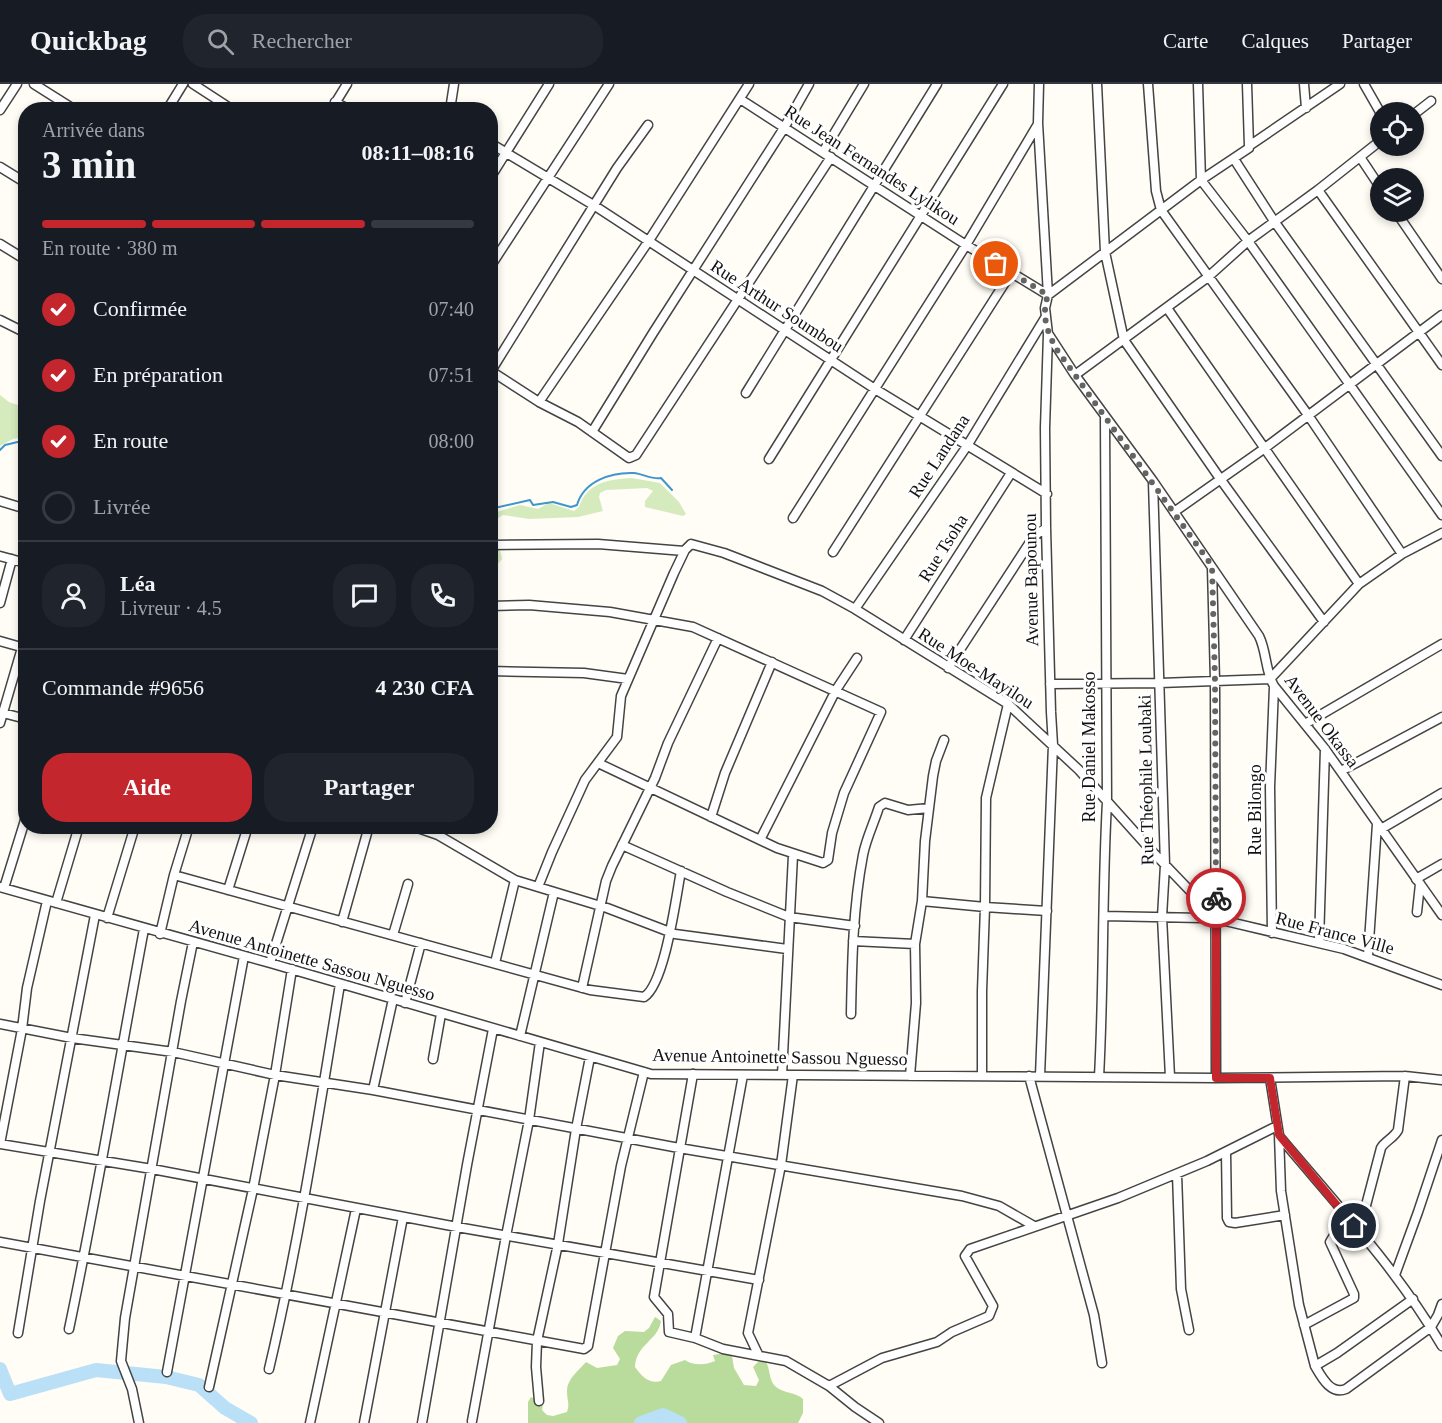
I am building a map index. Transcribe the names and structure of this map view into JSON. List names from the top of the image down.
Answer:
{
  "streets": {
    "street": [
      "Rue Jean Fernandes Lylikou",
      "Rue Arthur Soumbou",
      "Rue Landana",
      "Rue Tsoha",
      "Avenue Bapounou",
      "Rue Moe-Mayilou",
      "Avenue Okassa",
      "Rue Daniel Makosso",
      "Rue Théophile Loubaki",
      "Rue Bilongo",
      "Rue France Ville",
      "Avenue Antoinette Sassou Nguesso"
    ]
  },
  "crossings": [
    ["Rue Jean Fernandes Lylikou", "Avenue Bapounou"],
    ["Rue Arthur Soumbou", "Rue Landana"],
    ["Rue Arthur Soumbou", "Rue Tsoha"],
    ["Rue Arthur Soumbou", "Avenue Bapounou"],
    ["Rue Landana", "Avenue Bapounou"],
    ["Rue Landana", "Rue Moe-Mayilou"],
    ["Rue Tsoha", "Rue Moe-Mayilou"],
    ["Avenue Bapounou", "Rue Moe-Mayilou"],
    ["Avenue Bapounou", "Avenue Okassa"],
    ["Avenue Bapounou", "Avenue Antoinette Sassou Nguesso"],
    ["Rue Moe-Mayilou", "Rue Daniel Makosso"],
    ["Rue Moe-Mayilou", "Rue Théophile Loubaki"],
    ["Rue Moe-Mayilou", "Rue France Ville"],
    ["Avenue Okassa", "Rue Daniel Makosso"],
    ["Avenue Okassa", "Rue Théophile Loubaki"],
    ["Avenue Okassa", "Rue Bilongo"],
    ["Rue Daniel Makosso", "Avenue Antoinette Sassou Nguesso"],
    ["Rue Théophile Loubaki", "Avenue Antoinette Sassou Nguesso"],
    ["Rue Bilongo", "Rue France Ville"]
  ],
  "page": {
    "header": "Quickbag",
    "search": "Rechercher",
    "nav": ["Carte", "Calques", "Partager"],
    "heading": ["3 min", "Arrivée dans", "08:11–08:16"],
    "panel": [
      "Léa",
      "Livreur · 4.5",
      "Commande #9656",
      "4 230 CFA"
    ],
    "bar": "En route · 380 m",
    "list": [
      ["Confirmée", "07:40"],
      ["En préparation", "07:51"],
      ["En route", "08:00"],
      "Livrée"
    ],
    "buttons": ["Aide", "Partager"]
  }
}
